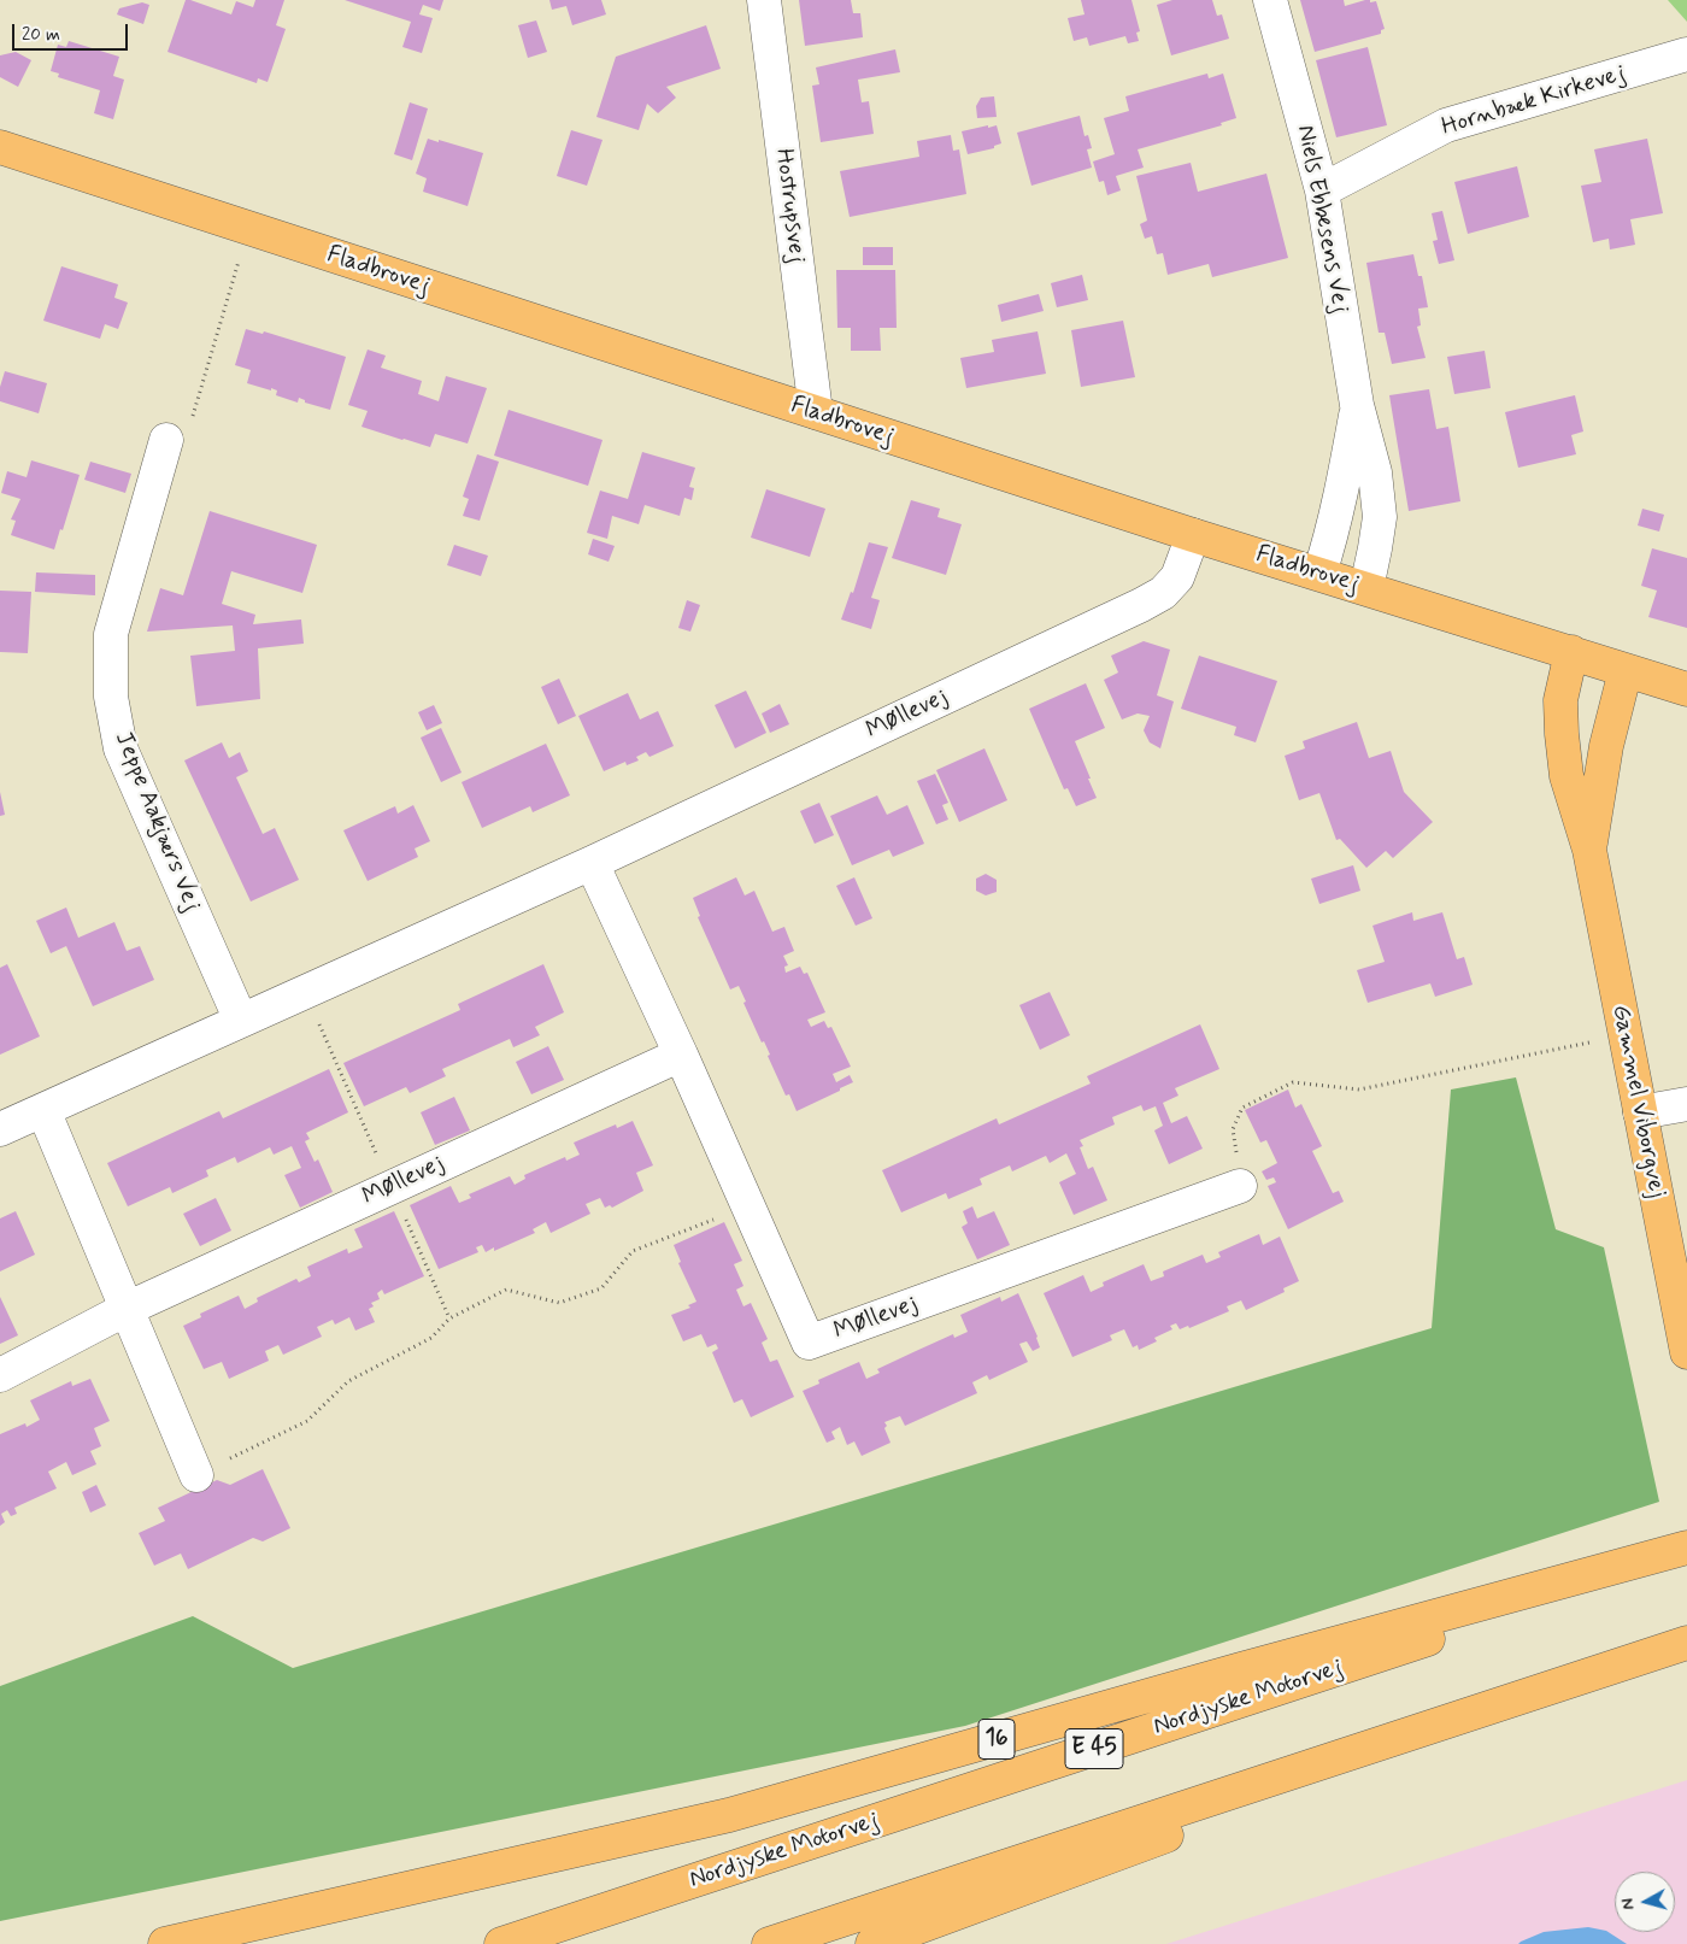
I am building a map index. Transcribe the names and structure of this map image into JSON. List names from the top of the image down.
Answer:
{
  "streets": {
    "main road": [
      "Fladbrovej",
      "Gammel Viborgvej",
      "Nordjyske Motorvej",
      "16",
      "E 45"
    ],
    "street": [
      "Hornbæk Kirkevej",
      "Hostrupsvej",
      "Niels Ebbesens Vej",
      "Møllevej",
      "Jeppe Aakjærs Vej"
    ]
  },
  "crossings": [
    ["Hornbæk Kirkevej", "Niels Ebbesens Vej"],
    ["Hostrupsvej", "Fladbrovej"],
    ["Niels Ebbesens Vej", "Fladbrovej"],
    ["Fladbrovej", "Møllevej"],
    ["Fladbrovej", "Gammel Viborgvej"],
    ["Møllevej", "Jeppe Aakjærs Vej"]
  ],
  "scale_bar": "20 m",
  "north": "left"
}
